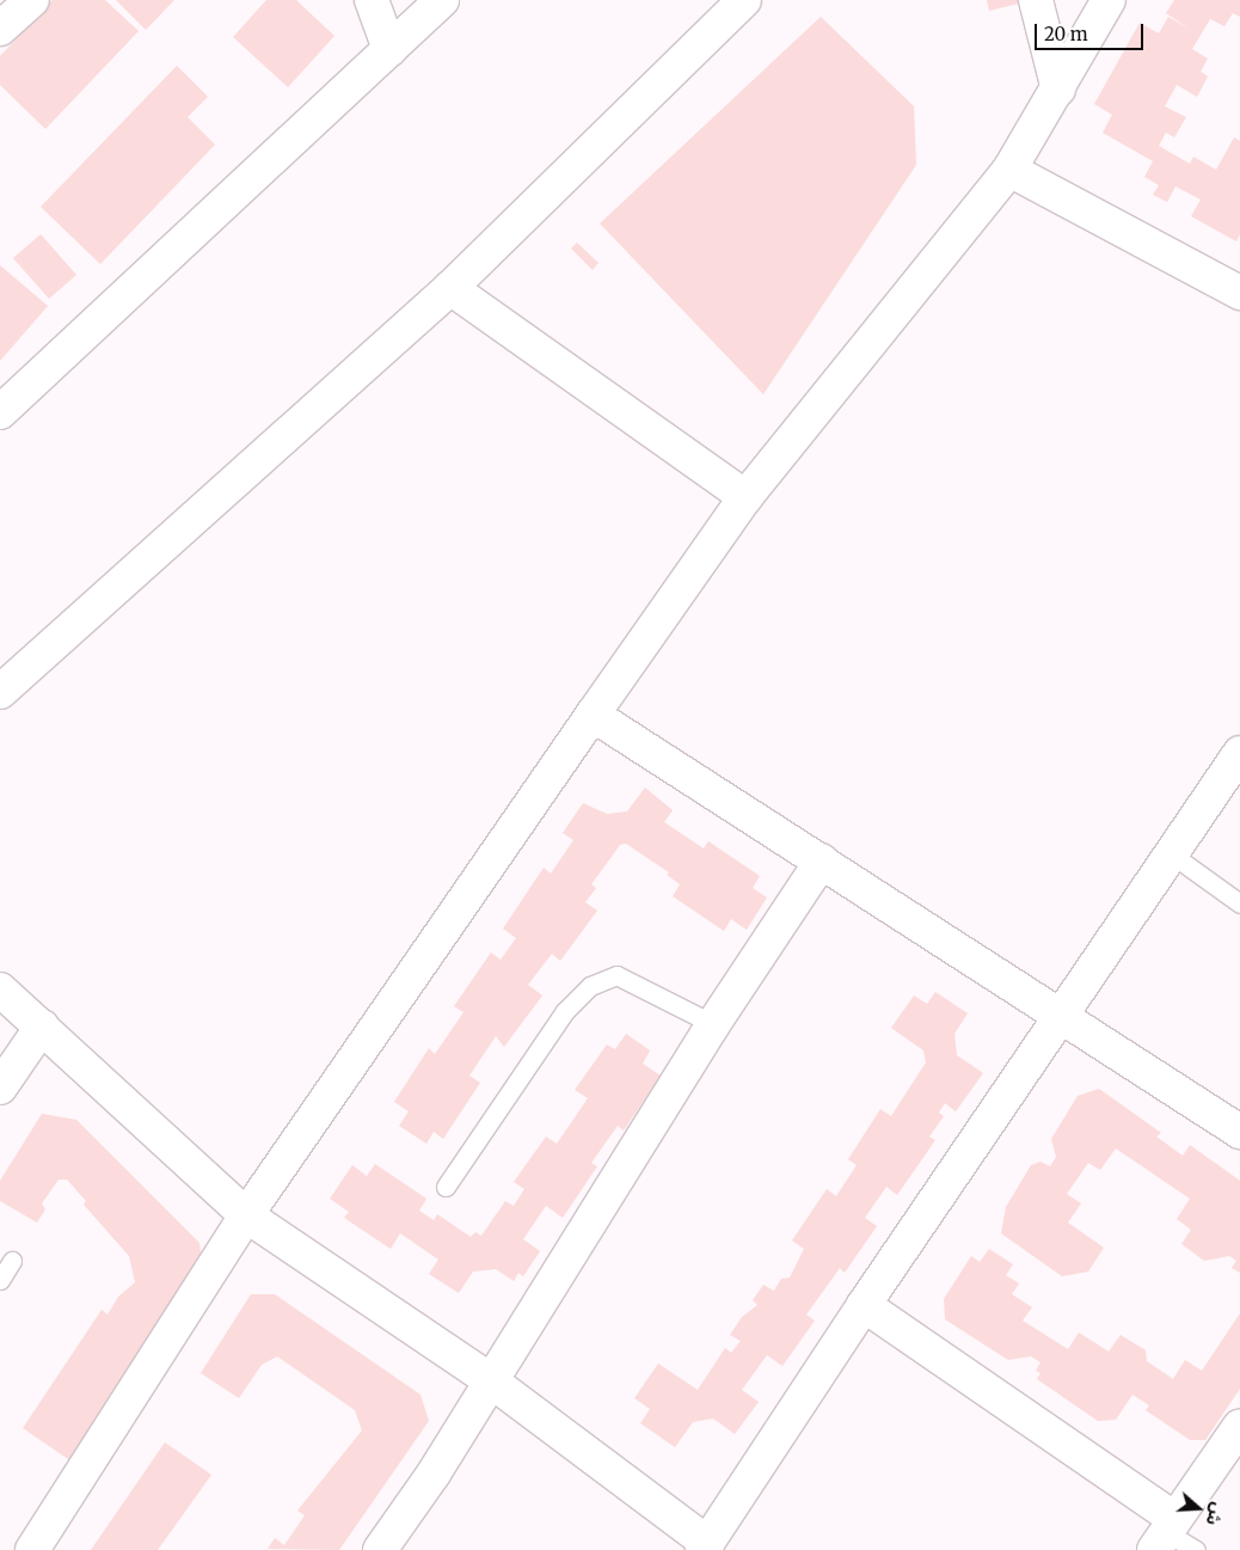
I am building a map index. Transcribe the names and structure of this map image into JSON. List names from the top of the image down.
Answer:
{
  "scale_bar": "20 m",
  "north": "right"
}
